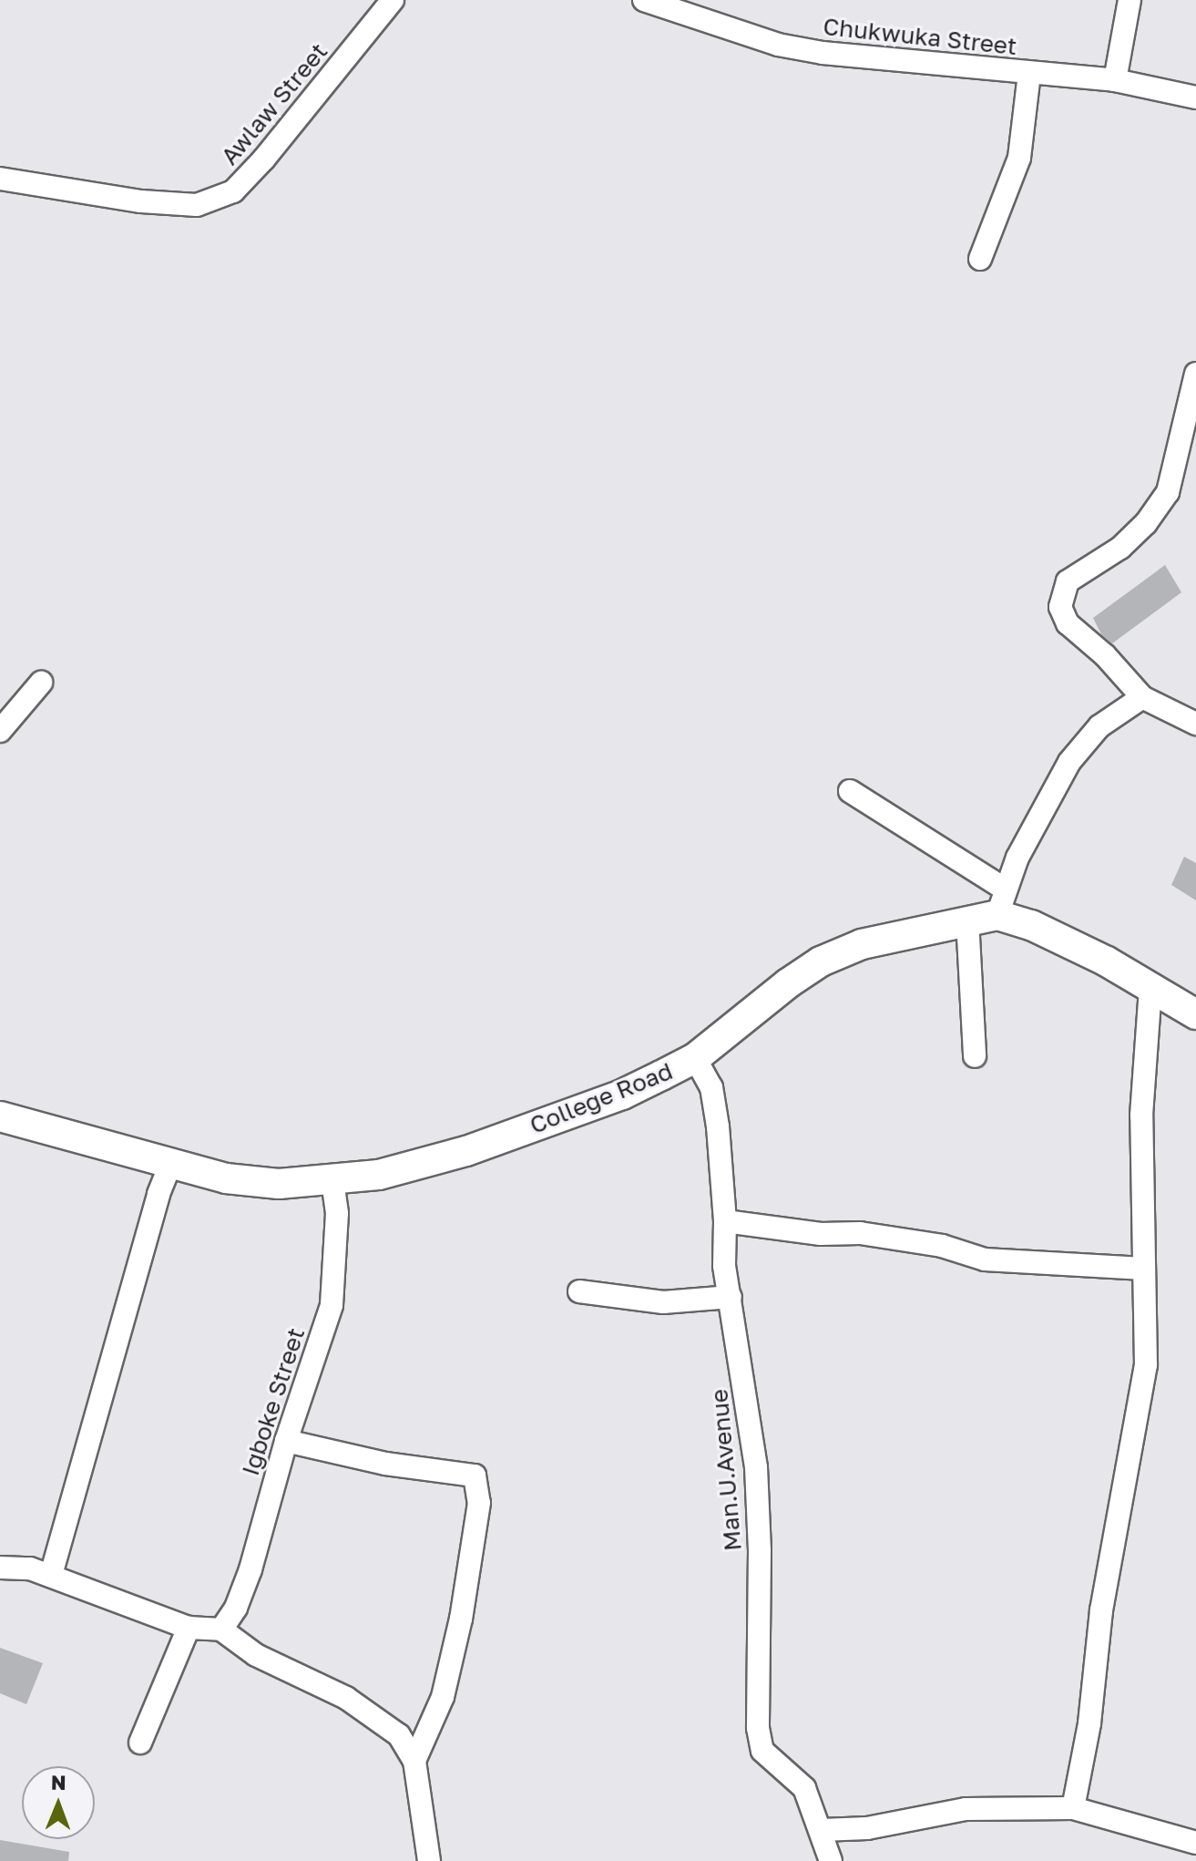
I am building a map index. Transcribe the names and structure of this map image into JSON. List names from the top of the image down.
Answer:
{
  "streets": {
    "main road": ["College Road"],
    "street": [
      "Chukwuka Street",
      "Awlaw Street",
      "Igboke Street",
      "Man.U.Avenue"
    ]
  },
  "crossings": [
    ["College Road", "Igboke Street"],
    ["College Road", "Man.U.Avenue"]
  ],
  "north": "top"
}
